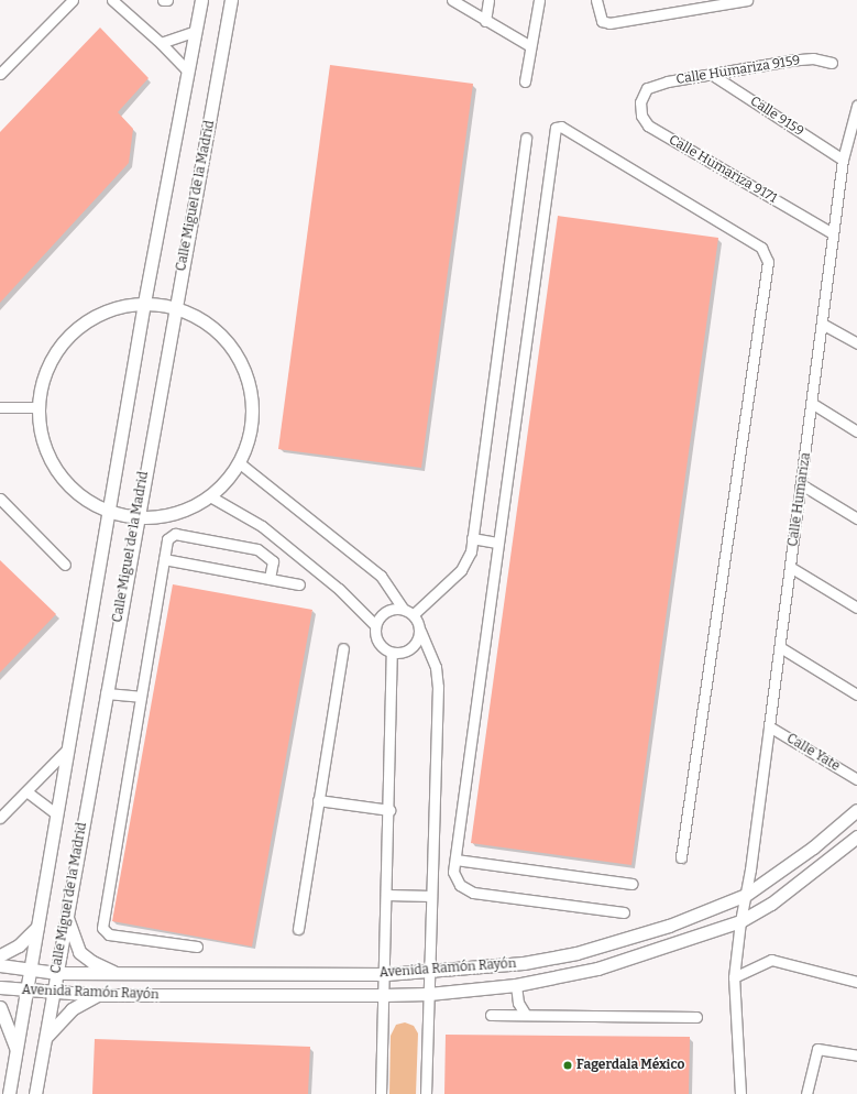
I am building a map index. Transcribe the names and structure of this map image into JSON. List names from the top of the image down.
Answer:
{
  "streets": {
    "main road": ["Calle Miguel de la Madrid", "Avenida Ramón Rayón"],
    "street": [
      "Calle Humariza 9159",
      "Calle 9159",
      "Calle Humariza 9171",
      "Calle Humariza",
      "Calle Yate"
    ]
  },
  "crossings": [
    ["Calle Humariza 9159", "Calle 9159"],
    ["Calle Humariza 9159", "Calle Humariza 9171"],
    ["Calle 9159", "Calle Humariza"],
    ["Calle Humariza 9171", "Calle Humariza"],
    ["Calle Miguel de la Madrid", "Avenida Ramón Rayón"],
    ["Calle Humariza", "Calle Yate"],
    ["Calle Humariza", "Avenida Ramón Rayón"]
  ],
  "places": ["Fagerdala México"]
}
